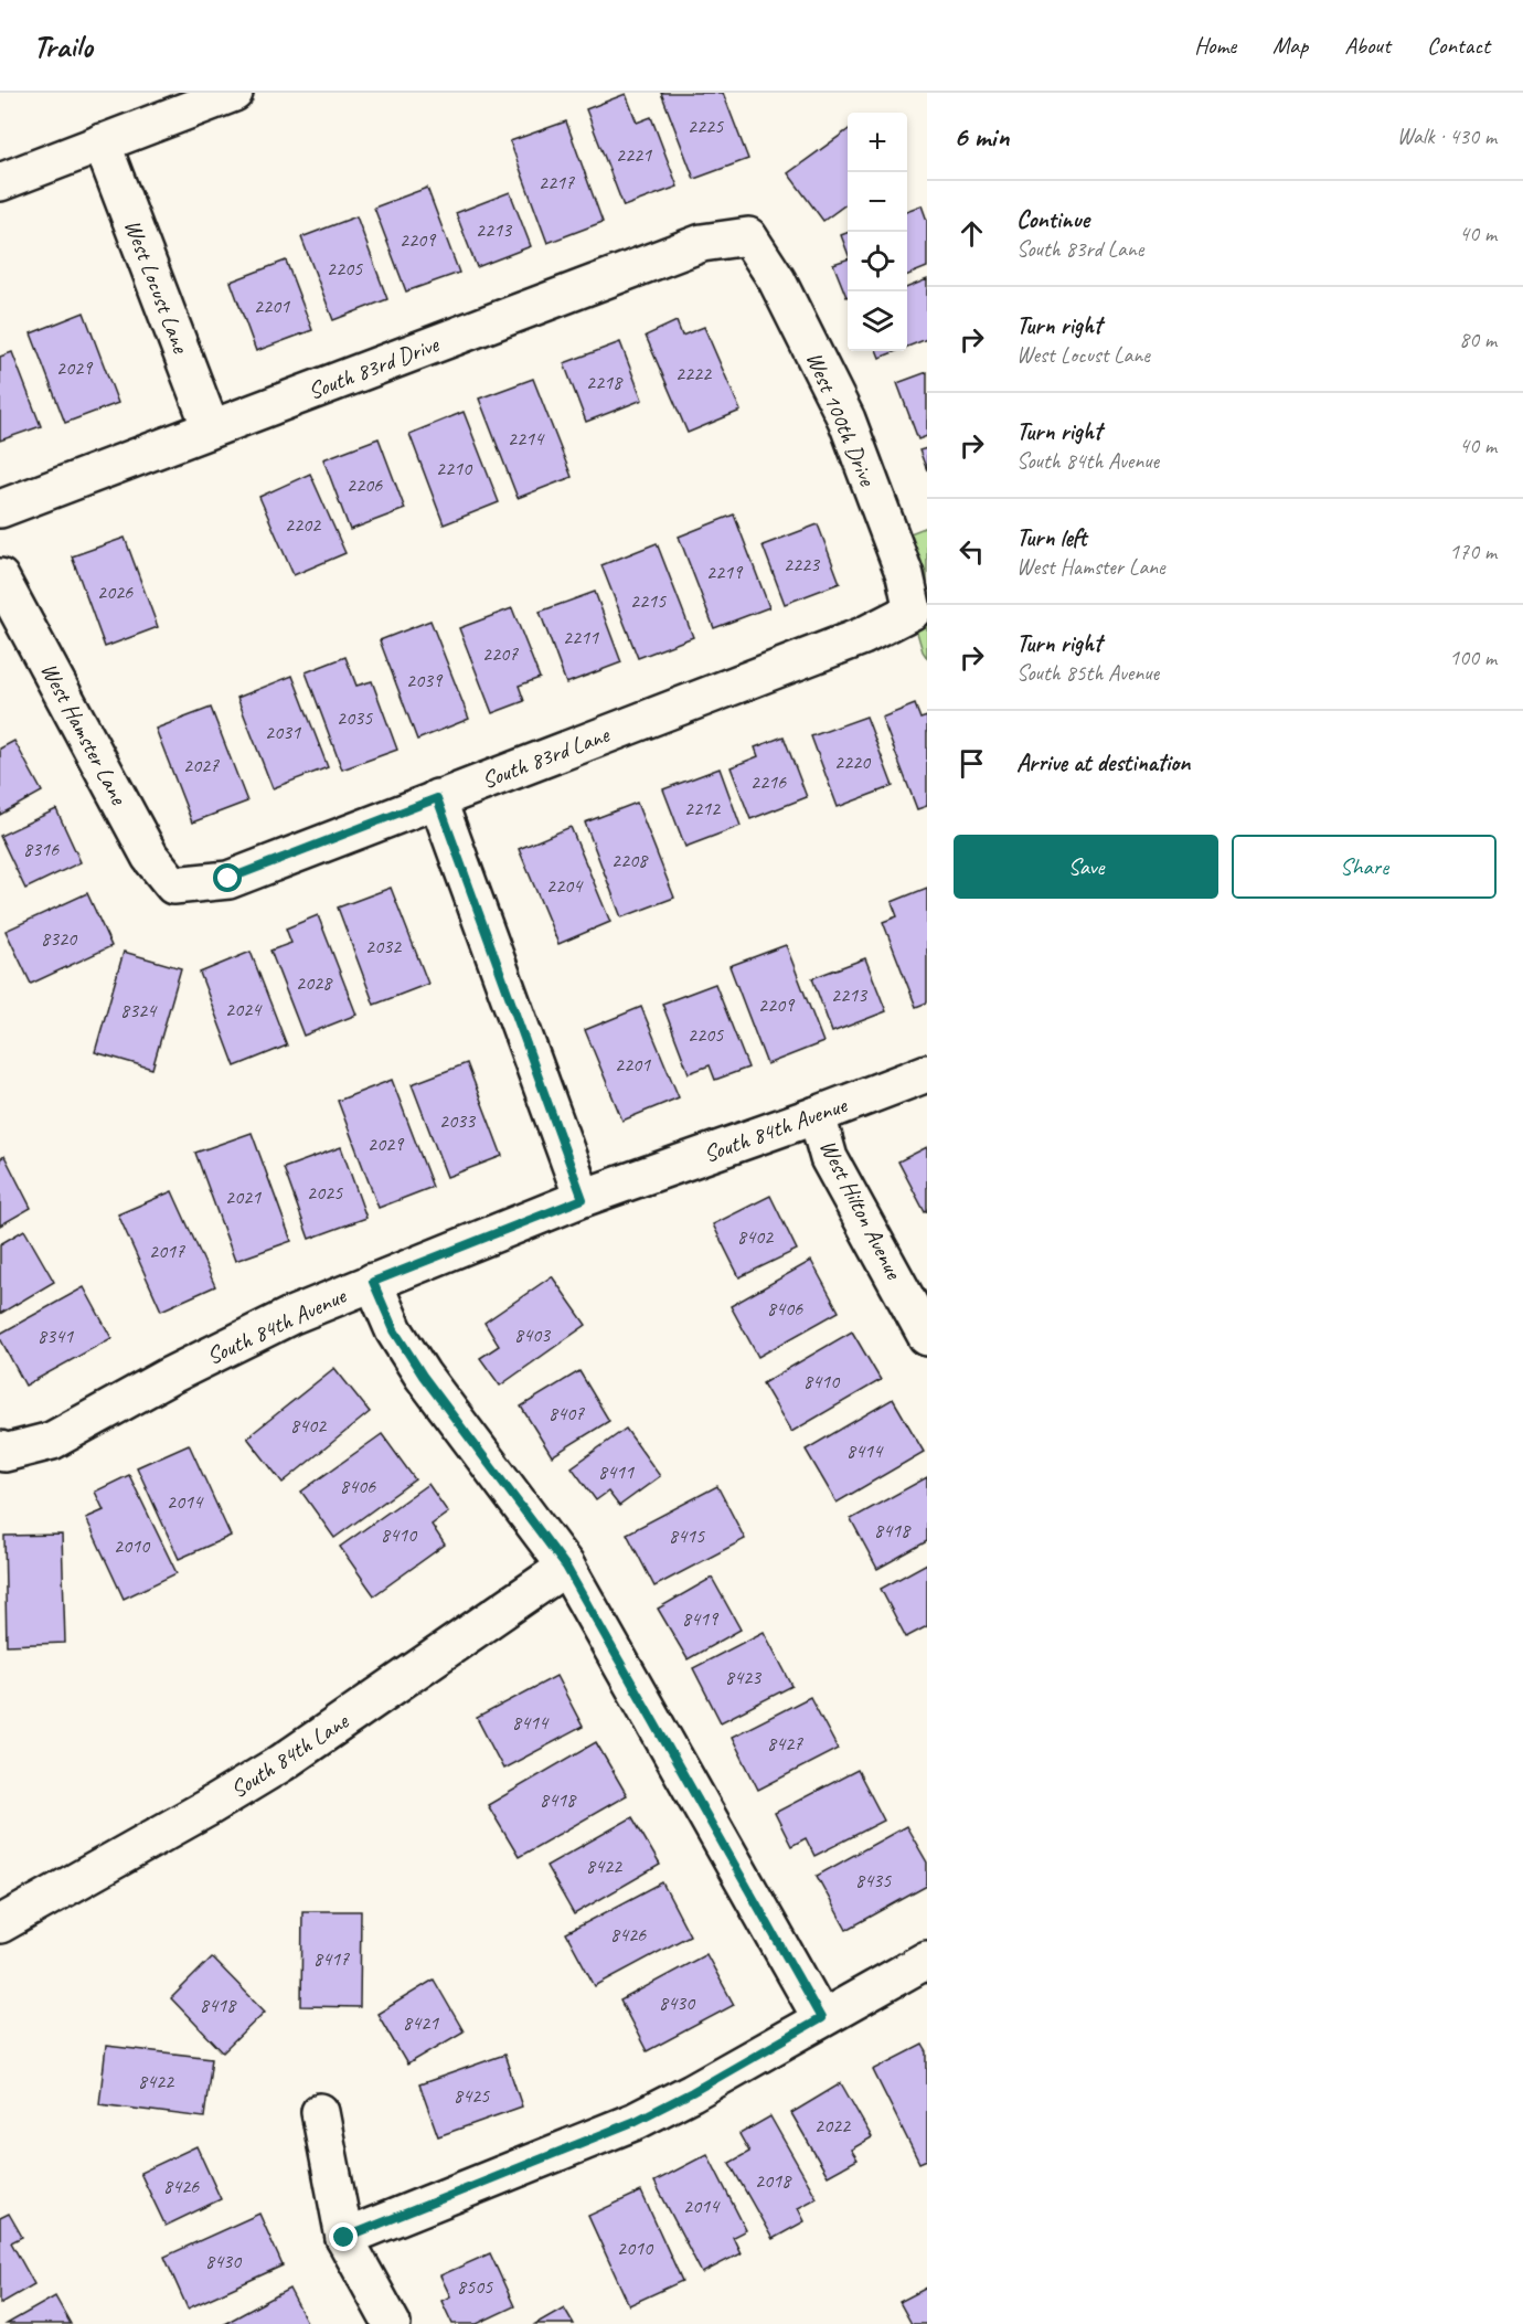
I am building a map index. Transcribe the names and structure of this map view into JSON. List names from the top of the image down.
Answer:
{
  "streets": {
    "street": [
      "West Locust Lane",
      "South 83rd Drive",
      "West 100th Drive",
      "West Hamster Lane",
      "South 83rd Lane",
      "South 84th Avenue",
      "West Hilton Avenue",
      "South 84th Lane"
    ]
  },
  "crossings": [
    ["West Locust Lane", "South 83rd Drive"],
    ["South 83rd Drive", "West 100th Drive"],
    ["West 100th Drive", "South 83rd Lane"],
    ["West Hamster Lane", "South 83rd Lane"],
    ["South 84th Avenue", "West Hilton Avenue"]
  ],
  "house_numbers": [
    "2225",
    "2221",
    "2217",
    "2213",
    "2209",
    "2205",
    "2201",
    "2029",
    "2222",
    "2218",
    "2214",
    "2210",
    "2206",
    "2202",
    "2223",
    "2219",
    "2026",
    "2215",
    "2211",
    "2207",
    "2039",
    "2035",
    "2031",
    "2220",
    "2027",
    "2216",
    "2212",
    "8316",
    "2208",
    "2204",
    "8320",
    "2032",
    "2028",
    "2213",
    "2209",
    "2024",
    "8324",
    "2205",
    "2201",
    "2033",
    "2029",
    "2025",
    "2021",
    "8402",
    "2017",
    "8406",
    "8403",
    "8341",
    "8410",
    "8407",
    "8402",
    "8414",
    "8411",
    "8406",
    "2014",
    "8418",
    "8410",
    "8415",
    "2010",
    "8419",
    "8423",
    "8414",
    "8427",
    "8418",
    "8422",
    "8435",
    "8426",
    "8417",
    "8430",
    "8418",
    "8421",
    "8422",
    "8425",
    "2022",
    "2018",
    "8426",
    "2014",
    "2010",
    "8430",
    "8505"
  ],
  "page": {
    "header": "Trailo",
    "nav": [
      "Home",
      "Map",
      "About",
      "Contact"
    ],
    "heading": ["6 min", "Walk · 430 m"],
    "map_buttons": ["+", "−"],
    "list": [
      ["Continue", "South 83rd Lane", "40 m"],
      ["Turn right", "West Locust Lane", "80 m"],
      ["Turn right", "South 84th Avenue", "40 m"],
      ["Turn left", "West Hamster Lane", "170 m"],
      ["Turn right", "South 85th Avenue", "100 m"],
      "Arrive at destination"
    ],
    "buttons": ["Save", "Share"]
  }
}
